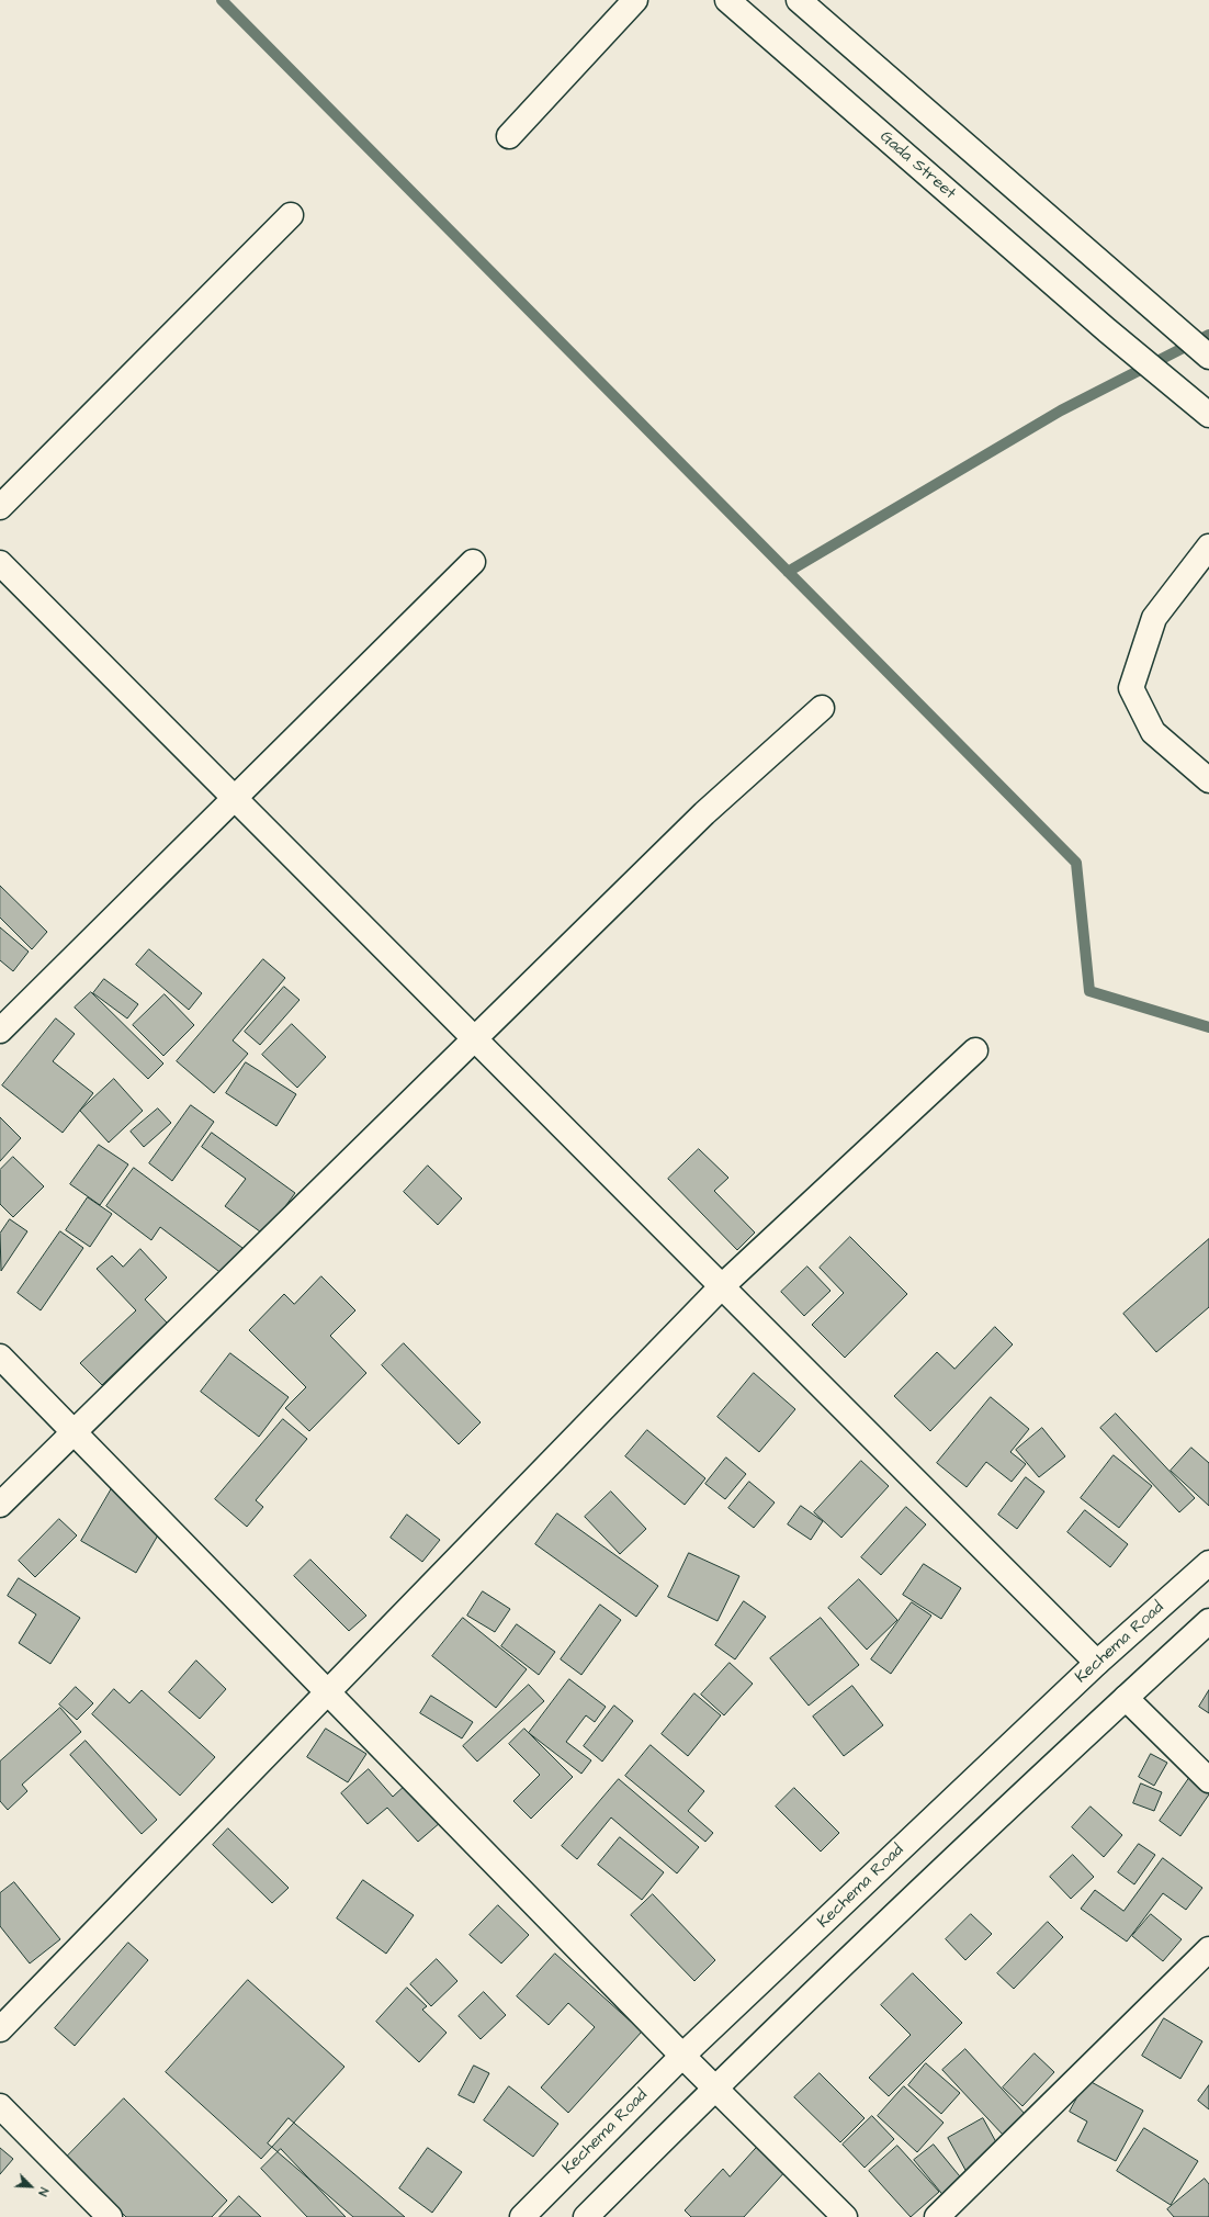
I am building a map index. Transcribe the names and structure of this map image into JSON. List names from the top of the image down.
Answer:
{
  "streets": {
    "street": ["Gada Street", "Kechema Road"]
  },
  "north": "bottom right"
}
